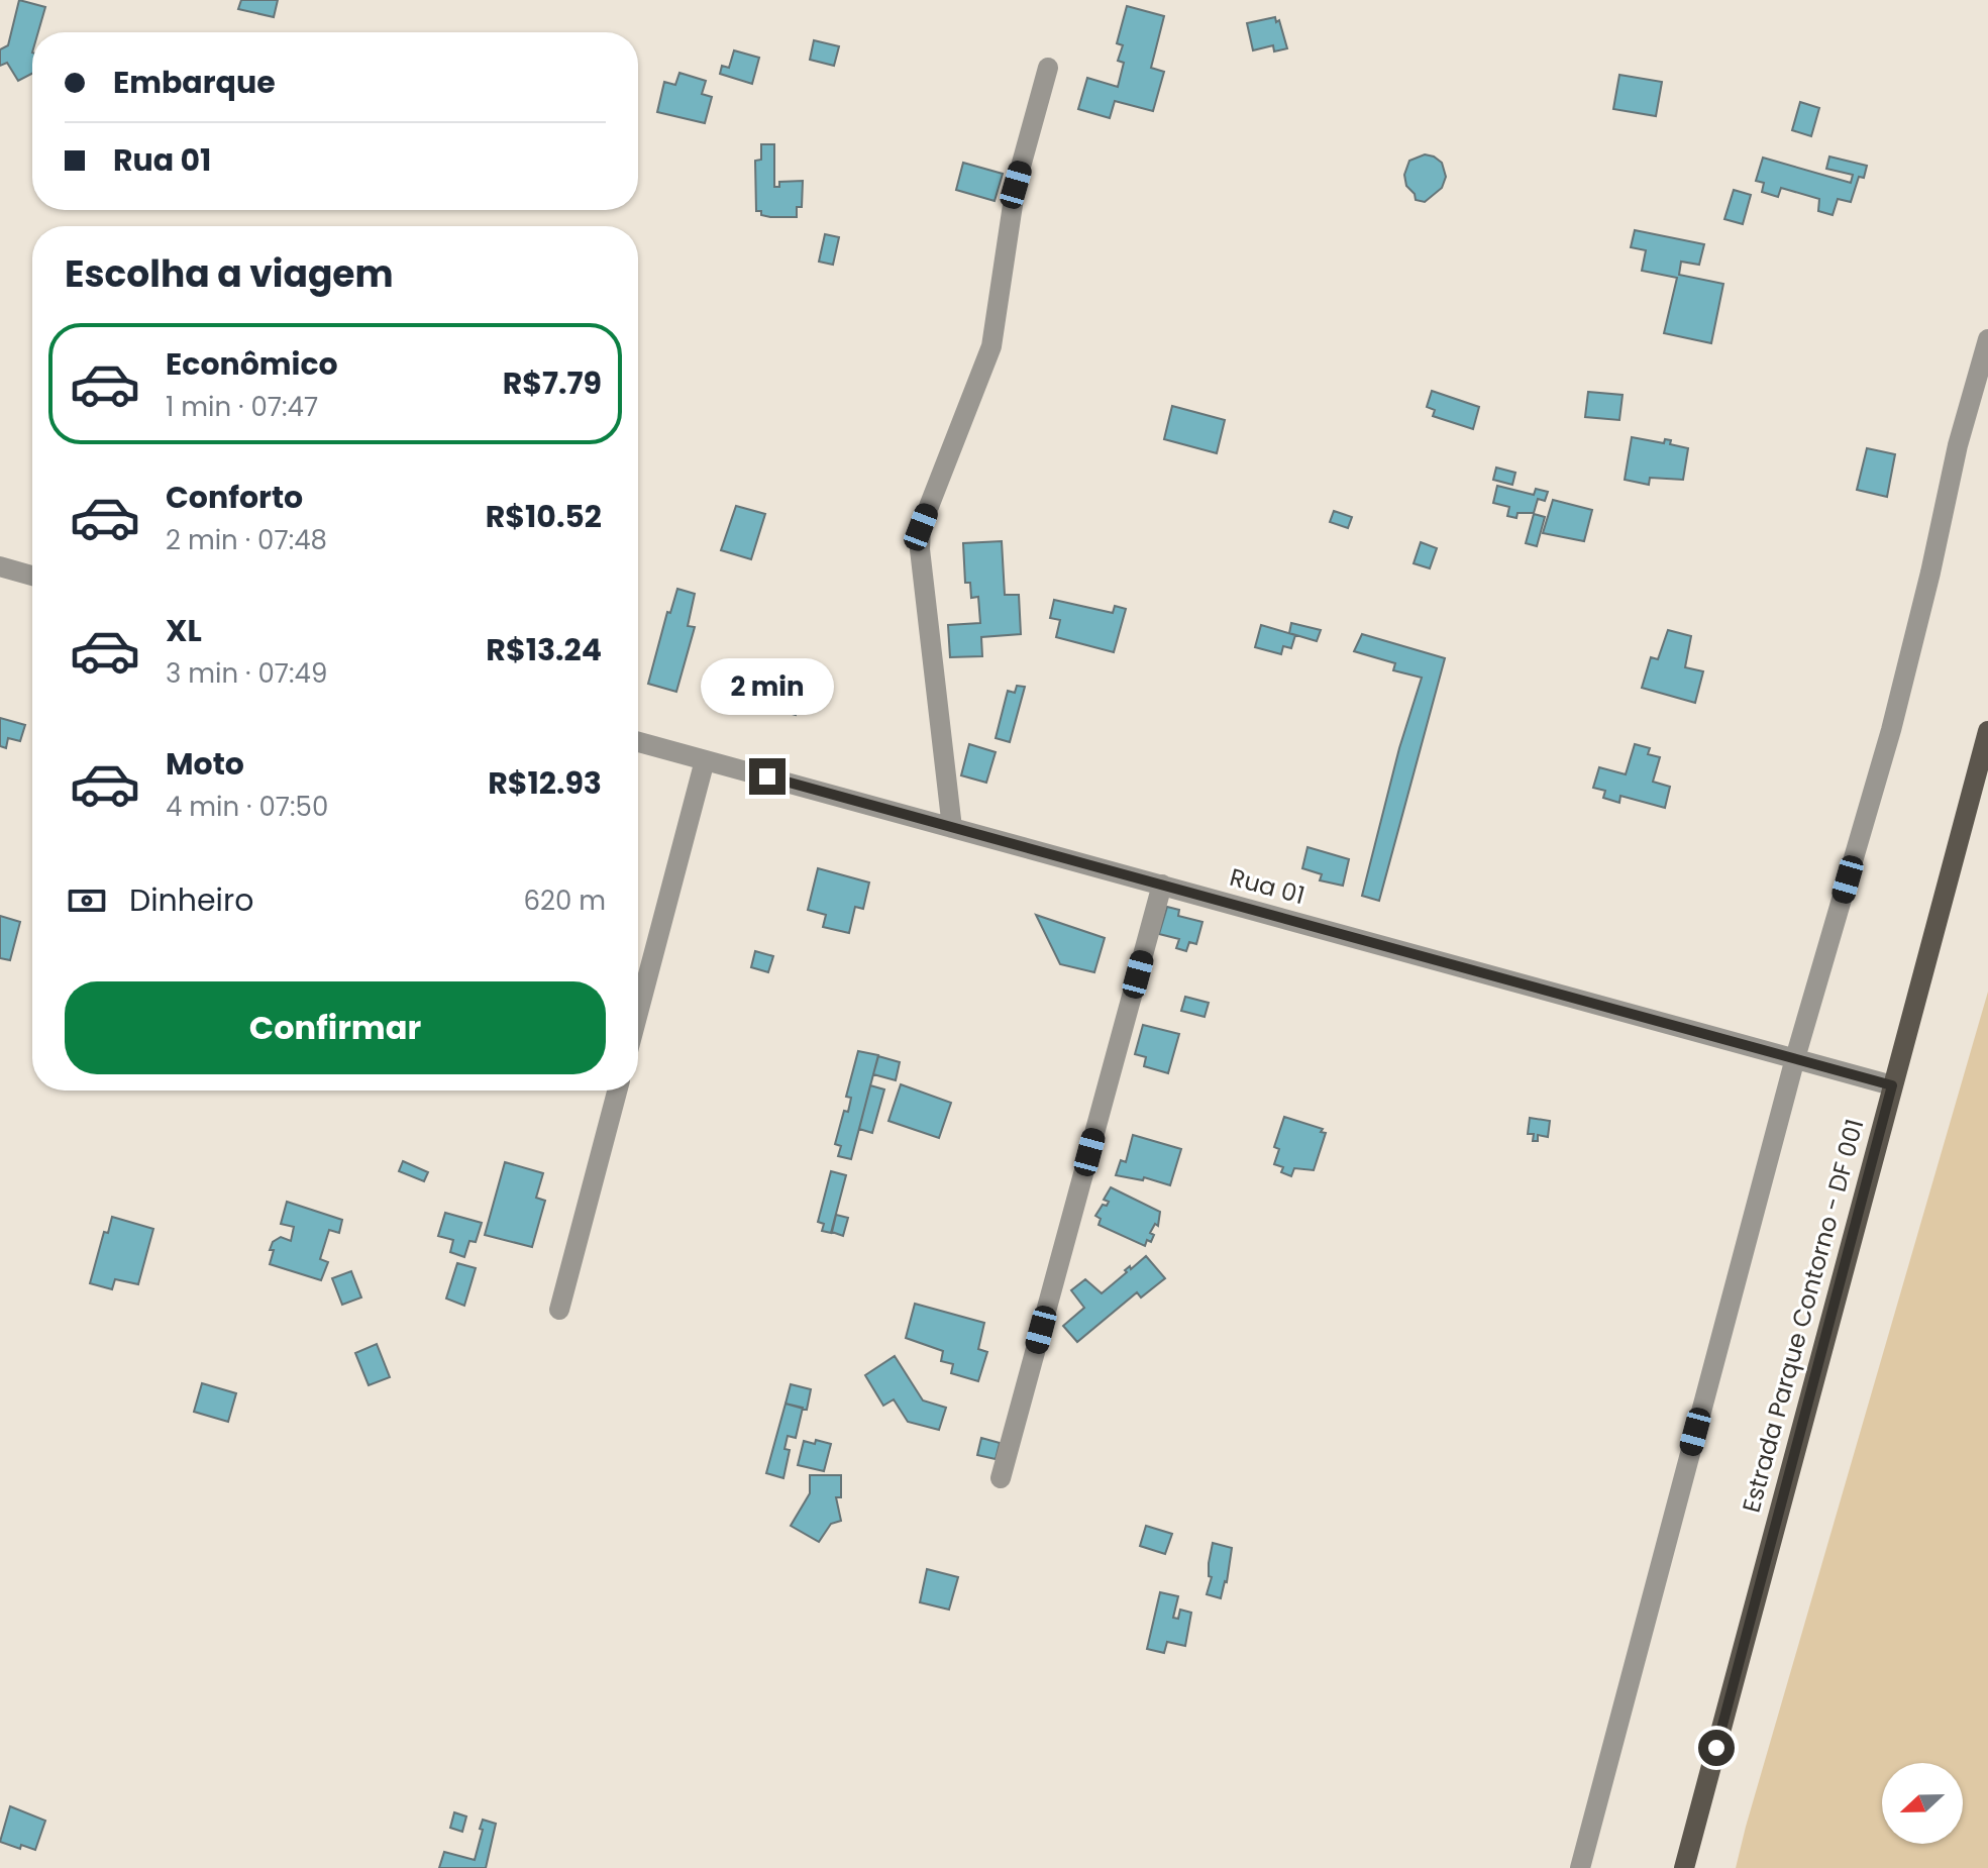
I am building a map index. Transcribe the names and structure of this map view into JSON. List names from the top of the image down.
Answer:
{
  "streets": {
    "main road": ["Estrada Parque Contorno - DF 001"],
    "street": ["Rua 01"]
  },
  "crossings": [
    ["Rua 01", "Estrada Parque Contorno - DF 001"]
  ],
  "north": "left",
  "page": {
    "banner": ["Embarque", "Rua 01"],
    "heading": "Escolha a viagem",
    "list": [
      {
        "name": "Econômico",
        "note": "1 min · 07:47",
        "value": "R$7.79"
      },
      {
        "name": "Conforto",
        "note": "2 min · 07:48",
        "value": "R$10.52"
      },
      {
        "name": "XL",
        "note": "3 min · 07:49",
        "value": "R$13.24"
      },
      {
        "name": "Moto",
        "note": "4 min · 07:50",
        "value": "R$12.93"
      }
    ],
    "bubble": "2 min",
    "pay": ["Dinheiro", "620 m"],
    "buttons": "Confirmar"
  }
}
